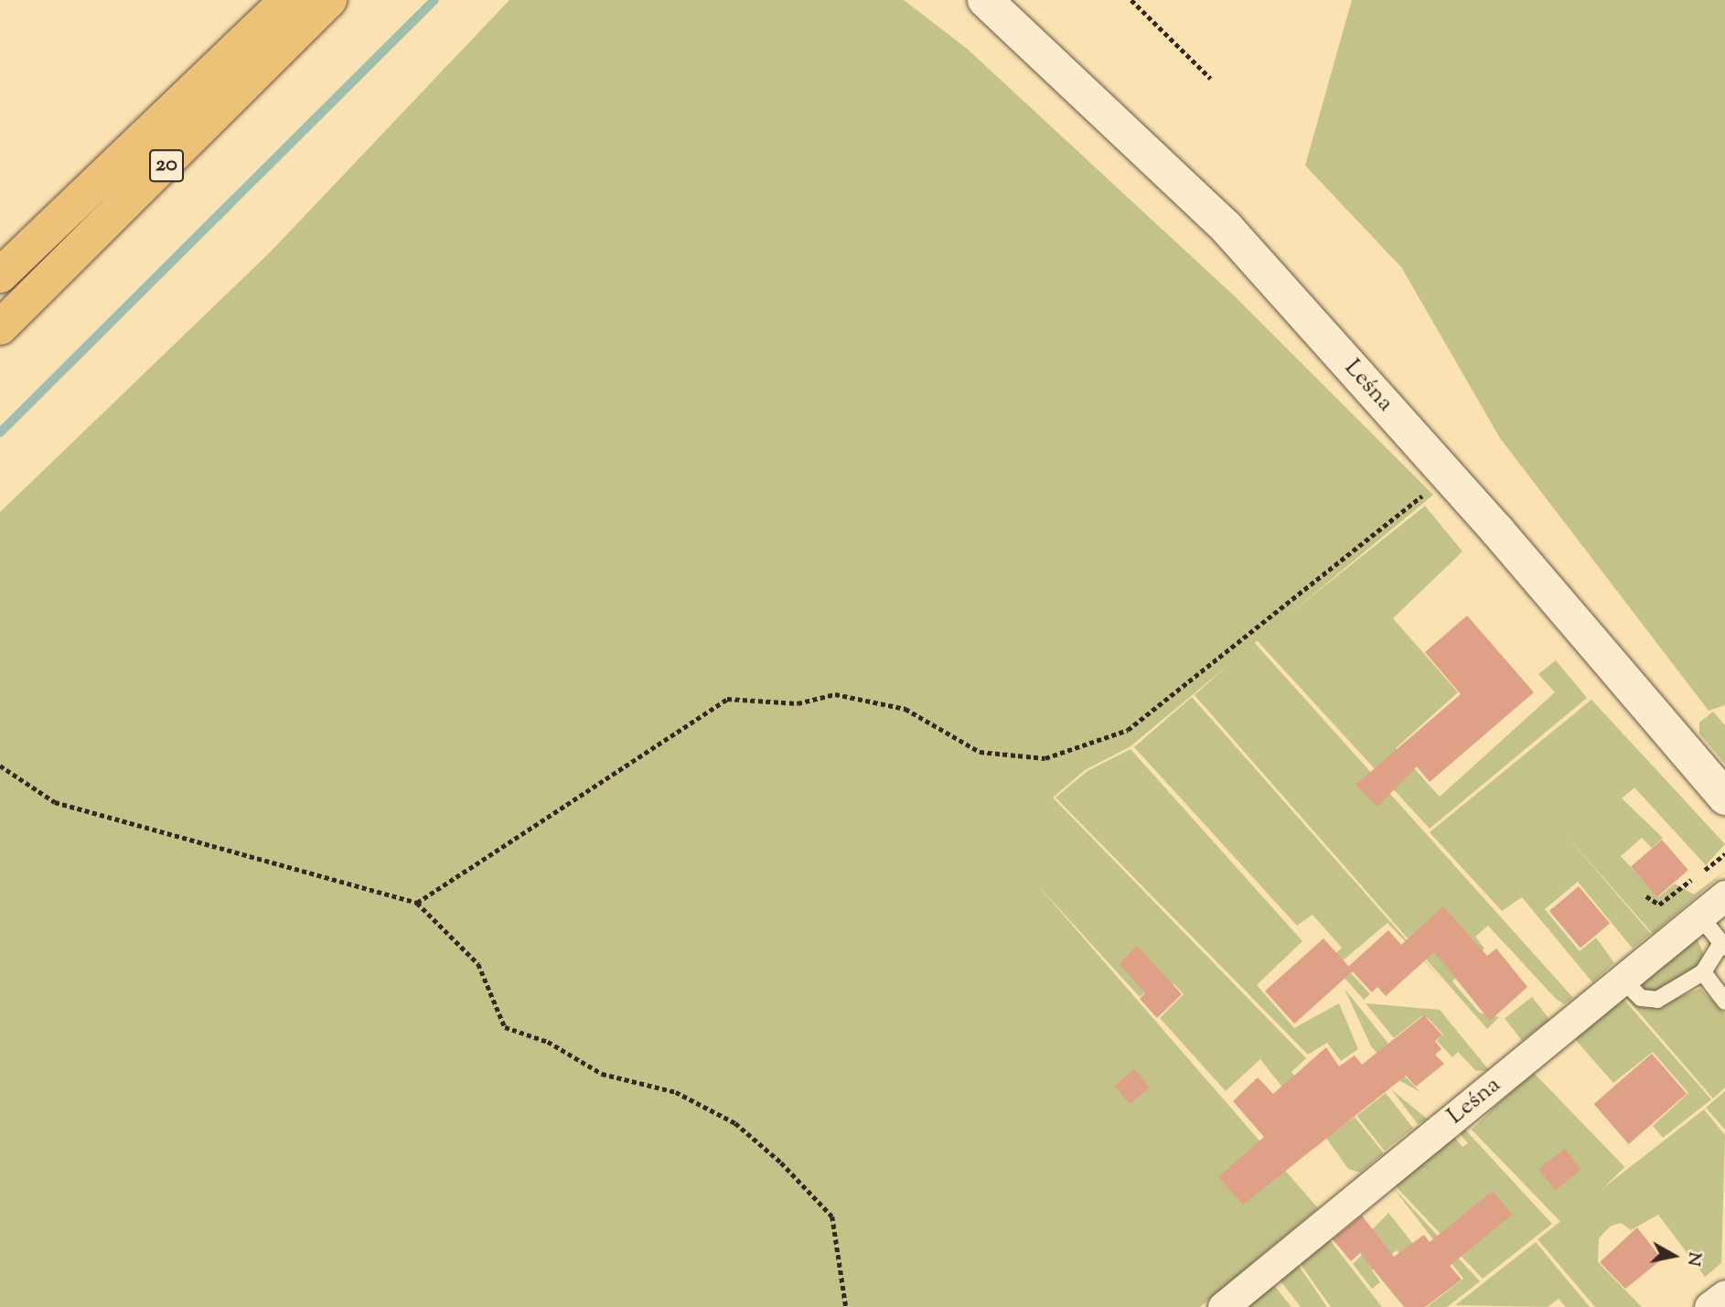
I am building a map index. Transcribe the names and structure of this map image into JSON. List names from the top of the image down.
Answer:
{
  "streets": {
    "main road": ["20"],
    "street": ["Leśna"]
  },
  "north": "right"
}
